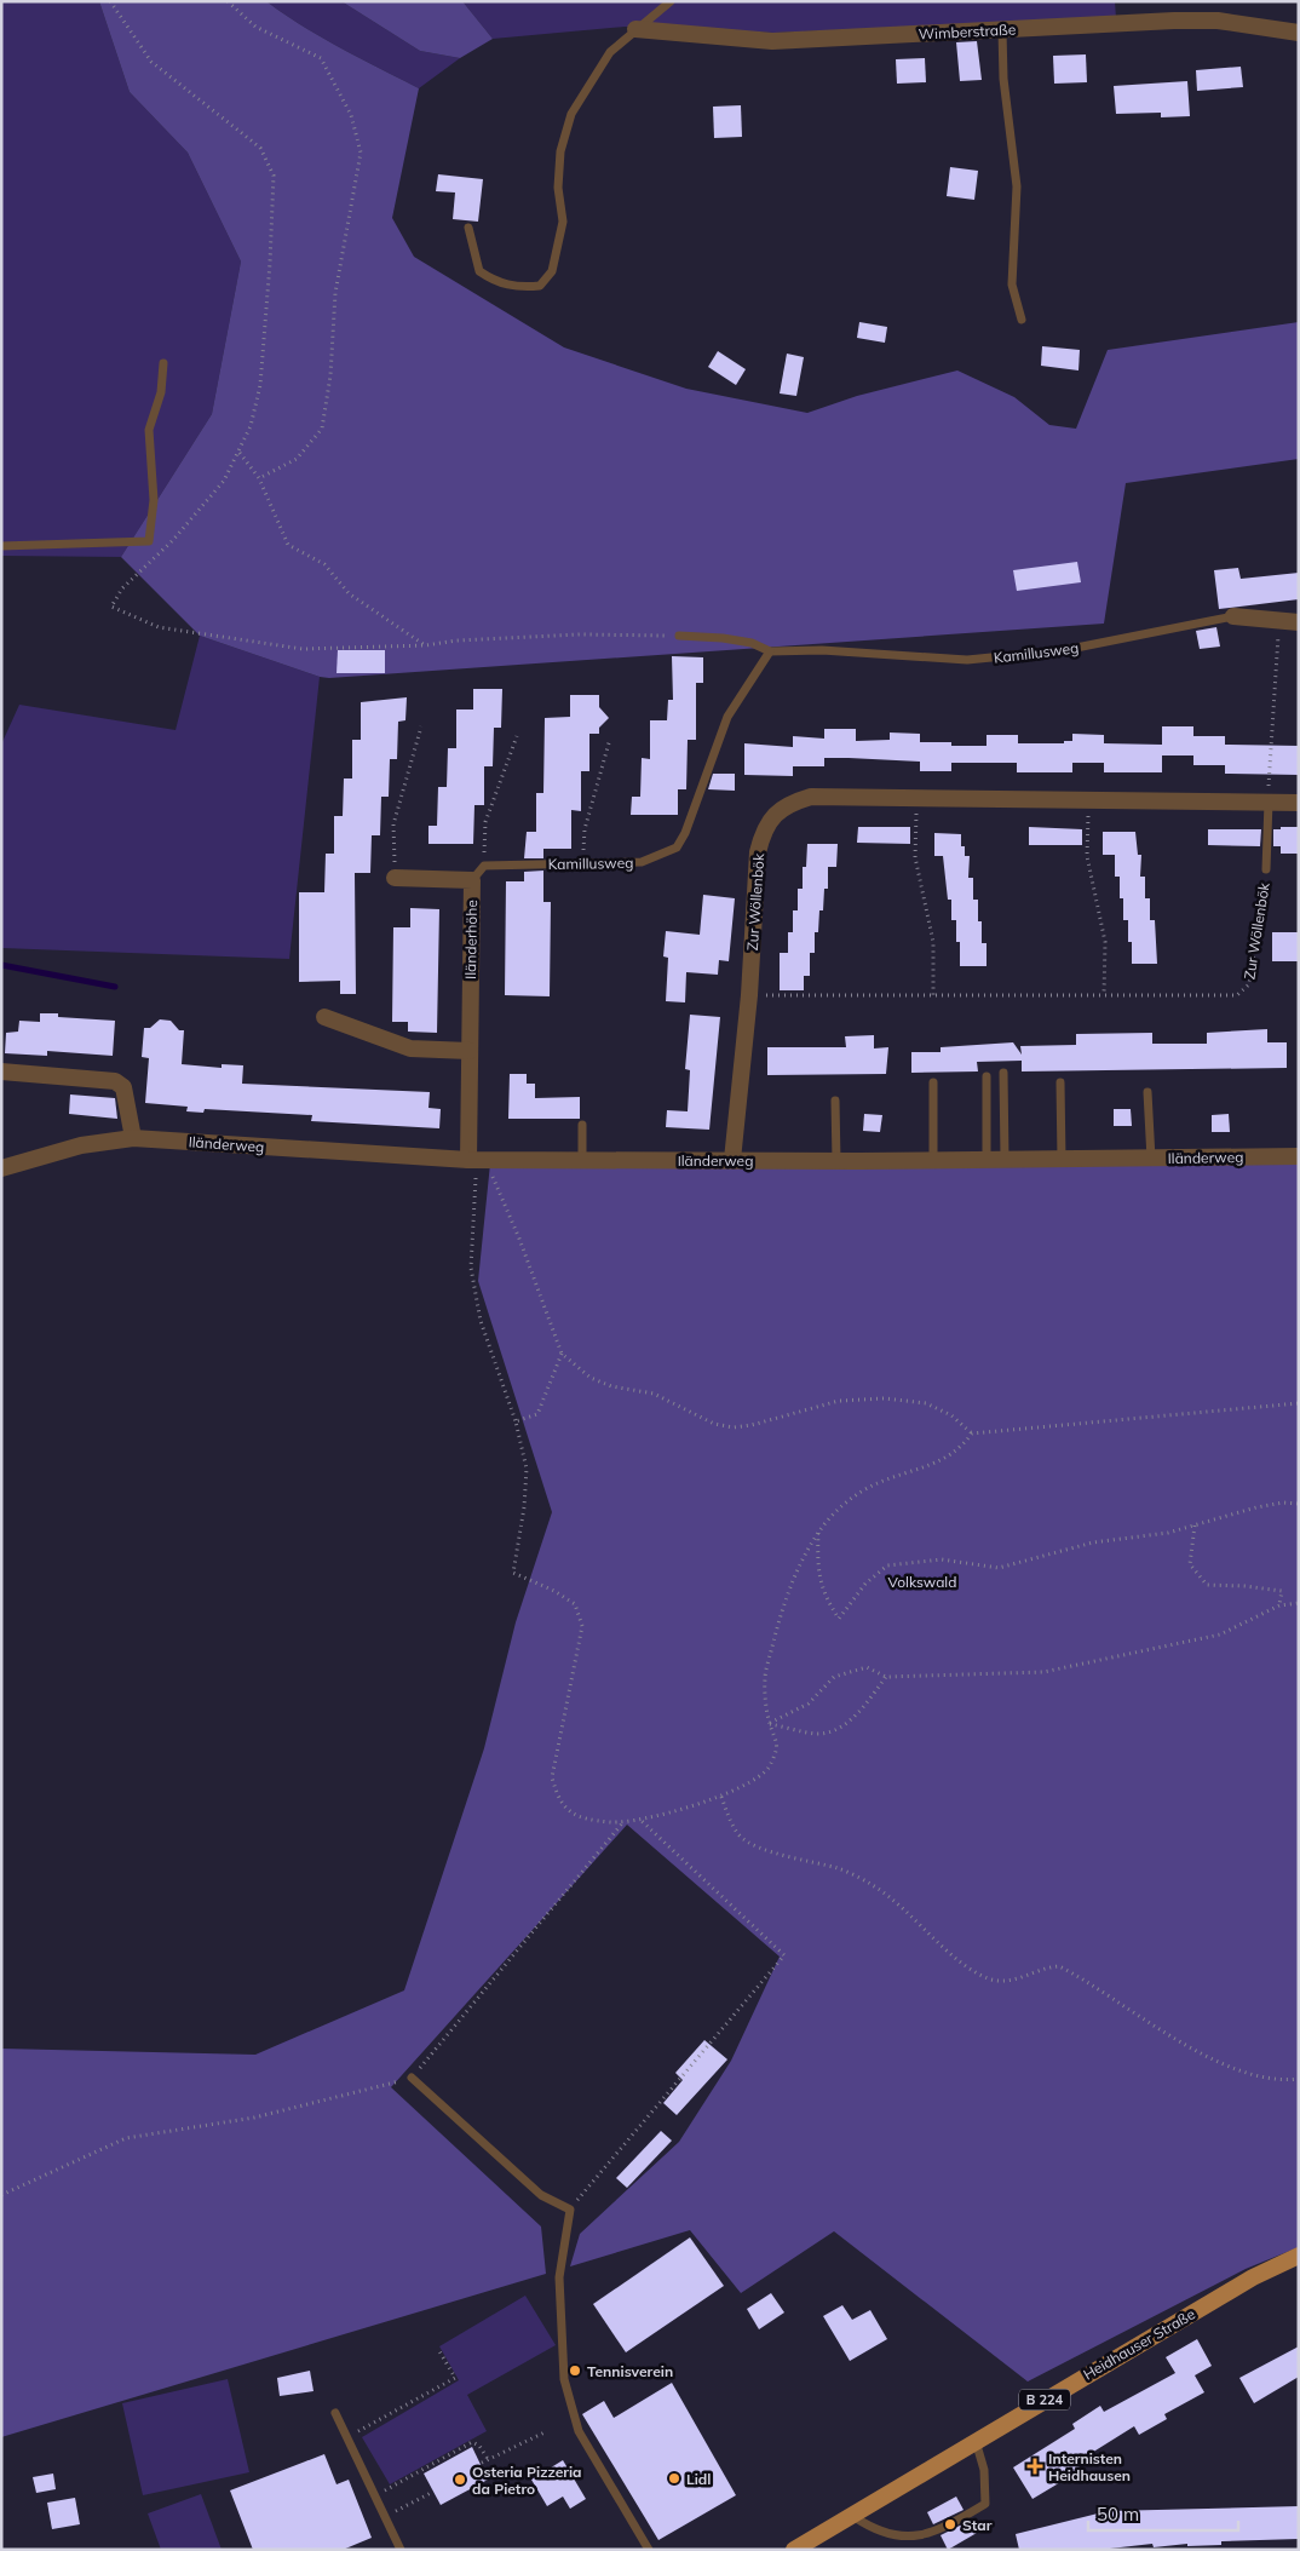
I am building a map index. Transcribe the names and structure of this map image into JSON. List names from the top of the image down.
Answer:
{
  "streets": {
    "main road": ["Heidhauser Straße", "B 224"],
    "street": [
      "Wimberstraße",
      "Kamillusweg",
      "Zur Wöllenbök",
      "Iländerhöhe",
      "Iländerweg"
    ]
  },
  "crossings": [
    ["Zur Wöllenbök", "Iländerweg"],
    ["Iländerhöhe", "Iländerweg"]
  ],
  "parks": ["Volkswald"],
  "places": {
    "other": [
      "Tennisverein",
      "Lidl",
      "Osteria Pizzeria da Pietro",
      "Star"
    ],
    "health": ["Internisten Heidhausen"]
  },
  "scale_bar": "50 m"
}
